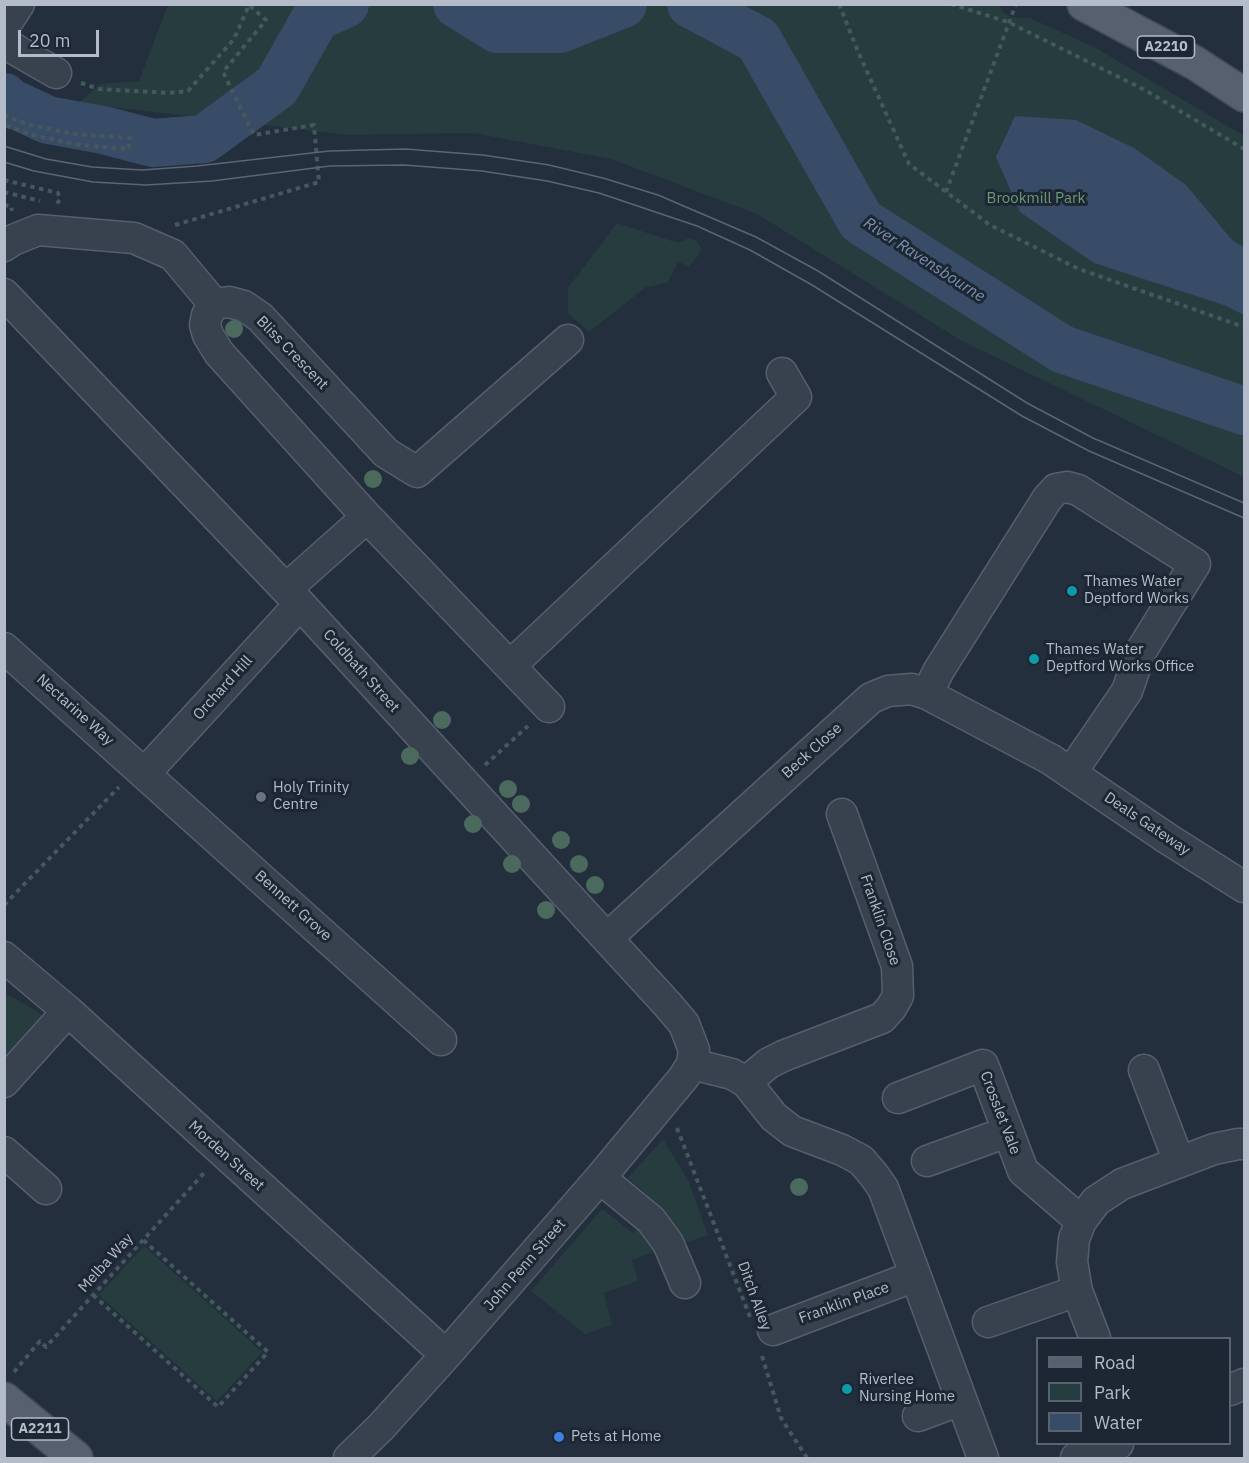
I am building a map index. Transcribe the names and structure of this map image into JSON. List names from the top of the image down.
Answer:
{
  "streets": {
    "main road": ["A2210", "A2211"],
    "street": [
      "Bliss Crescent",
      "Coldbath Street",
      "Orchard Hill",
      "Nectarine Way",
      "Beck Close",
      "Deals Gateway",
      "Bennett Grove",
      "Franklin Close",
      "Crosslet Vale",
      "Morden Street",
      "John Penn Street",
      "Franklin Place"
    ],
    "path": ["Melba Way", "Ditch Alley"]
  },
  "crossings": [
    ["Coldbath Street", "Orchard Hill"],
    ["Coldbath Street", "Beck Close"],
    ["Coldbath Street", "John Penn Street"],
    ["Orchard Hill", "Nectarine Way"],
    ["Orchard Hill", "Bennett Grove"],
    ["Nectarine Way", "Bennett Grove"],
    ["Beck Close", "Deals Gateway"],
    ["Morden Street", "Melba Way"],
    ["Morden Street", "John Penn Street"],
    ["Melba Way", "A2211"],
    ["Ditch Alley", "Franklin Place"]
  ],
  "water": ["River Ravensbourne"],
  "parks": ["Brookmill Park"],
  "places": [
    "Thames Water Deptford Works",
    "Thames Water Deptford Works Office",
    "Holy Trinity Centre",
    "Riverlee Nursing Home",
    "Pets at Home"
  ],
  "legend": ["Road", "Park", "Water"],
  "scale_bar": "20 m"
}
